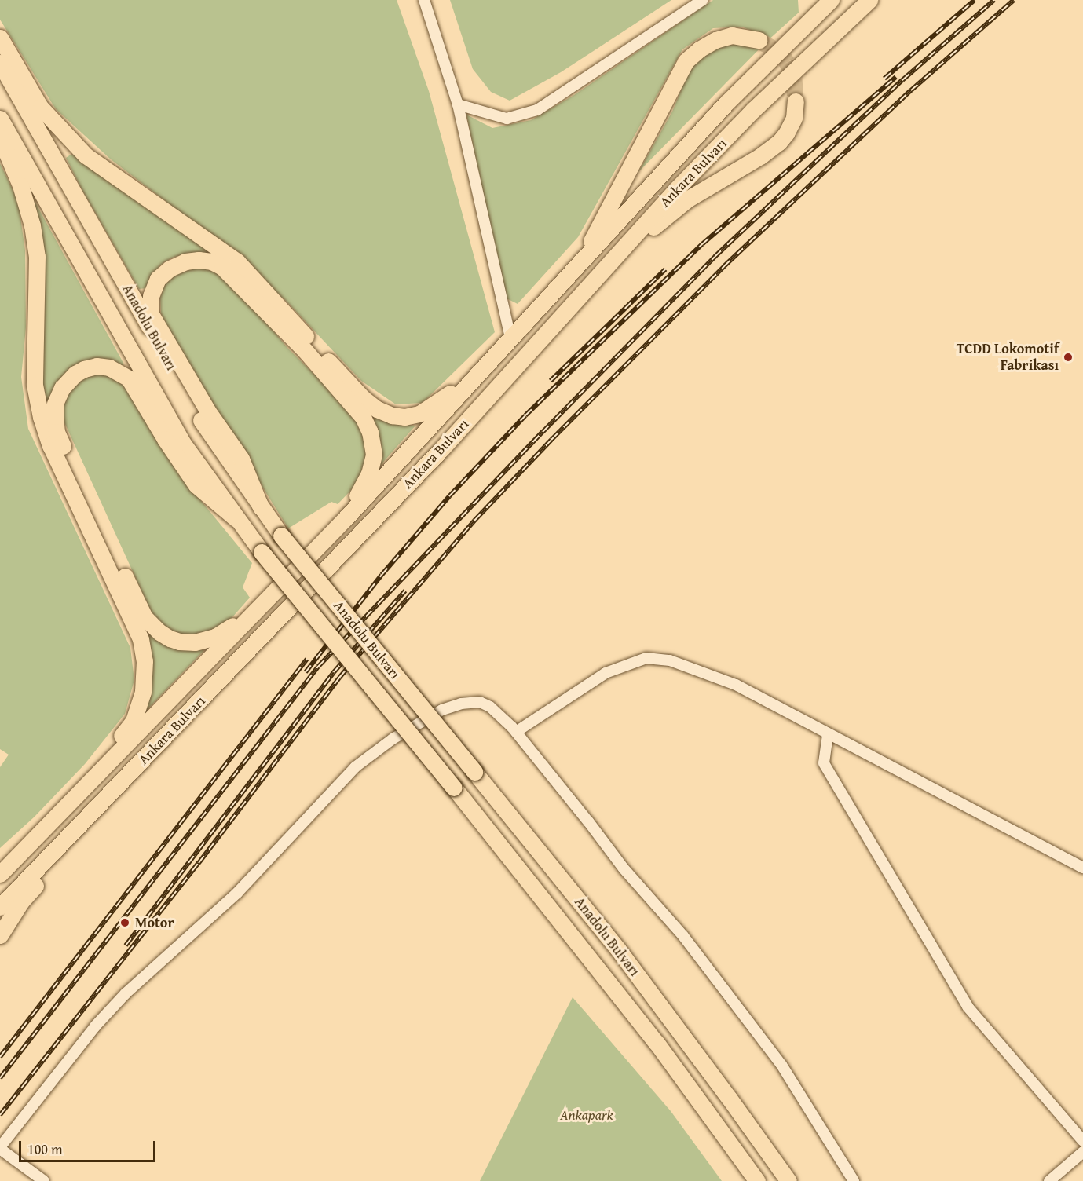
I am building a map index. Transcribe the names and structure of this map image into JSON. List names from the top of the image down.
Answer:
{
  "streets": {
    "main road": ["Ankara Bulvarı", "Anadolu Bulvarı"]
  },
  "parks": ["Ankapark"],
  "places": ["TCDD Lokomotif Fabrikası", "Motor"],
  "scale_bar": "100 m"
}
